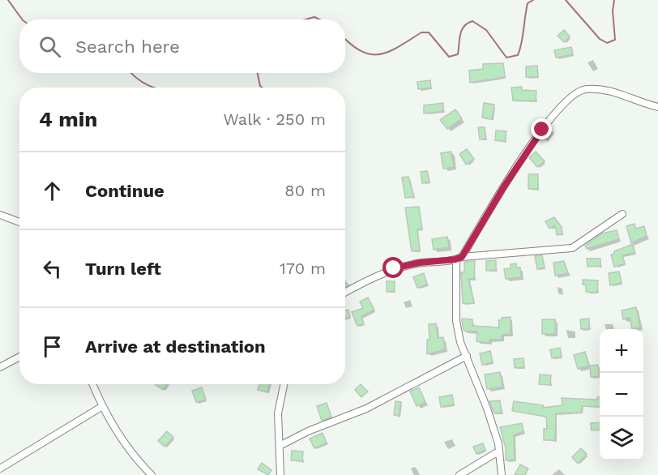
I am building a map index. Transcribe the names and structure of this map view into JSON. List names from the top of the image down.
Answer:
{
  "page": {
    "search": "Search here",
    "heading": ["4 min", "Walk · 250 m"],
    "list": [
      ["Continue", "80 m"],
      ["Turn left", "170 m"],
      "Arrive at destination"
    ],
    "map_buttons": ["+", "−"]
  }
}
